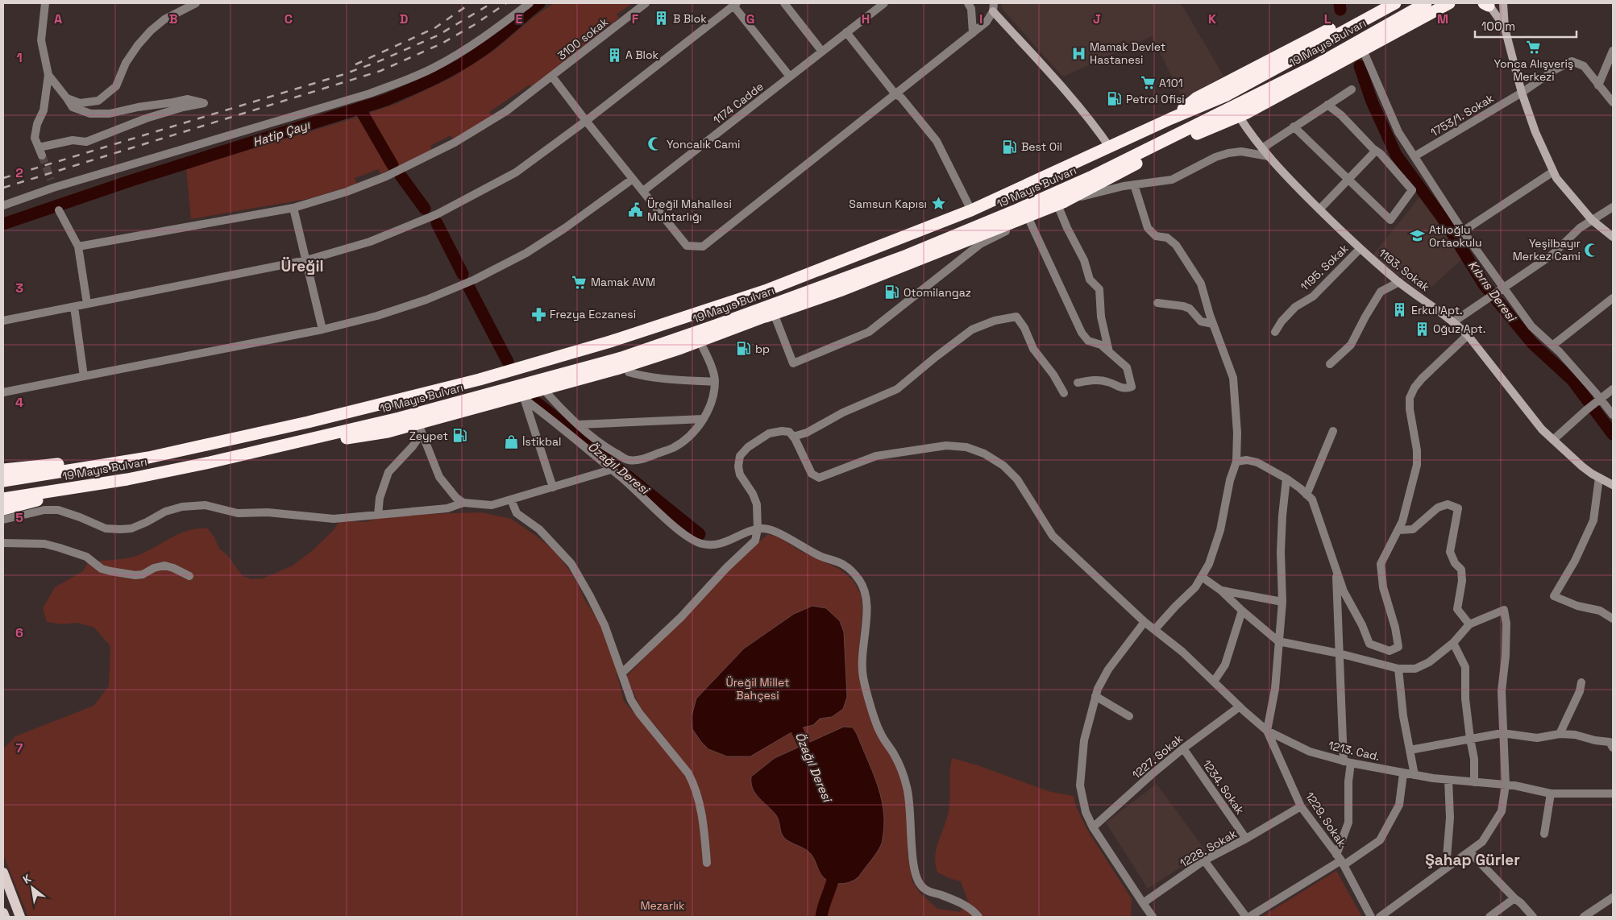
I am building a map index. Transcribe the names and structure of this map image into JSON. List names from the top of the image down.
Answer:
{
  "streets": {
    "highway": ["19 Mayıs Bulvarı"],
    "street": [
      "3100 sokak",
      "1174 Cadde",
      "1753/1. Sokak",
      "1195. Sokak",
      "1193. Sokak",
      "1213. Cad.",
      "1227. Sokak",
      "1234. Sokak",
      "1229. Sokak",
      "1228. Sokak"
    ]
  },
  "crossings": [
    ["1195. Sokak", "1193. Sokak"],
    ["1213. Cad.", "1227. Sokak"],
    ["1213. Cad.", "1229. Sokak"],
    ["1227. Sokak", "1234. Sokak"],
    ["1234. Sokak", "1228. Sokak"],
    ["1229. Sokak", "1228. Sokak"]
  ],
  "districts": ["Üreğil", "Şahap Gürler"],
  "water": ["Hatip Çayı", "Kıbrıs Deresi", "Özağıl Deresi"],
  "parks": ["Üreğil Millet Bahçesi", "Mezarlık"],
  "places": {
    "building": [
      "B Blok",
      "A Blok",
      "Erkul Apt.",
      "Oğuz Apt."
    ],
    "supermarket": ["Yonca Alışveriş Merkezi", "A101", "Mamak AVM"],
    "hospital": ["Mamak Devlet Hastanesi"],
    "fuel station": [
      "Petrol Ofisi",
      "Best Oil",
      "Otomilangaz",
      "bp",
      "Zeypet"
    ],
    "mosque": ["Yoncalık Cami", "Yeşilbayır Merkez Cami"],
    "place": ["Samsun Kapısı"],
    "public building": ["Üreğil Mahallesi Muhtarlığı"],
    "school or university": ["Atlıoğlu Ortaokulu"],
    "pharmacy": ["Frezya Eczanesi"],
    "shop": ["İstikbal"]
  },
  "scale_bar": "100 m",
  "north": "top left",
  "grid": {
    "columns": [
      "A",
      "B",
      "C",
      "D",
      "E",
      "F",
      "G",
      "H",
      "I",
      "J",
      "K",
      "L",
      "M"
    ],
    "rows": [
      "1",
      "2",
      "3",
      "4",
      "5",
      "6",
      "7"
    ]
  }
}
